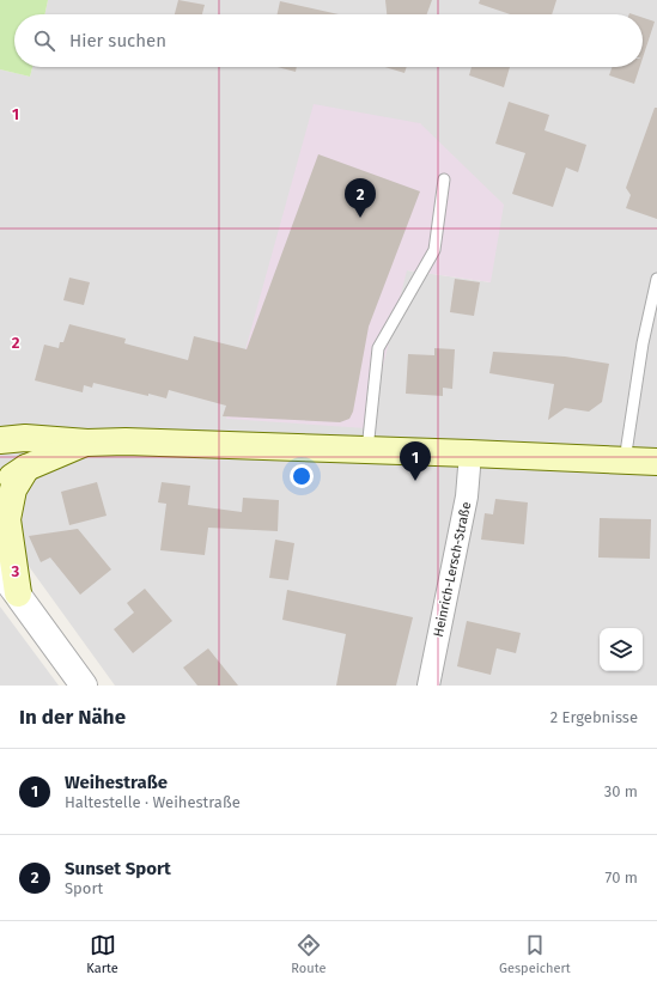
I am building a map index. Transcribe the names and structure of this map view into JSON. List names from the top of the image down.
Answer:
{
  "streets": {
    "street": ["Heinrich-Lersch-Straße"]
  },
  "page": {
    "search": "Hier suchen",
    "pins": ["2", "1"],
    "heading": ["In der Nähe", "2 Ergebnisse"],
    "list": [
      {
        "mark": "1",
        "name": "Weihestraße",
        "note": "Haltestelle · Weihestraße",
        "value": "30 m"
      },
      {
        "mark": "2",
        "name": "Sunset Sport",
        "note": "Sport",
        "value": "70 m"
      }
    ],
    "nav": ["Karte", "Route", "Gespeichert"]
  },
  "grid": {
    "rows": ["1", "2", "3"]
  }
}
